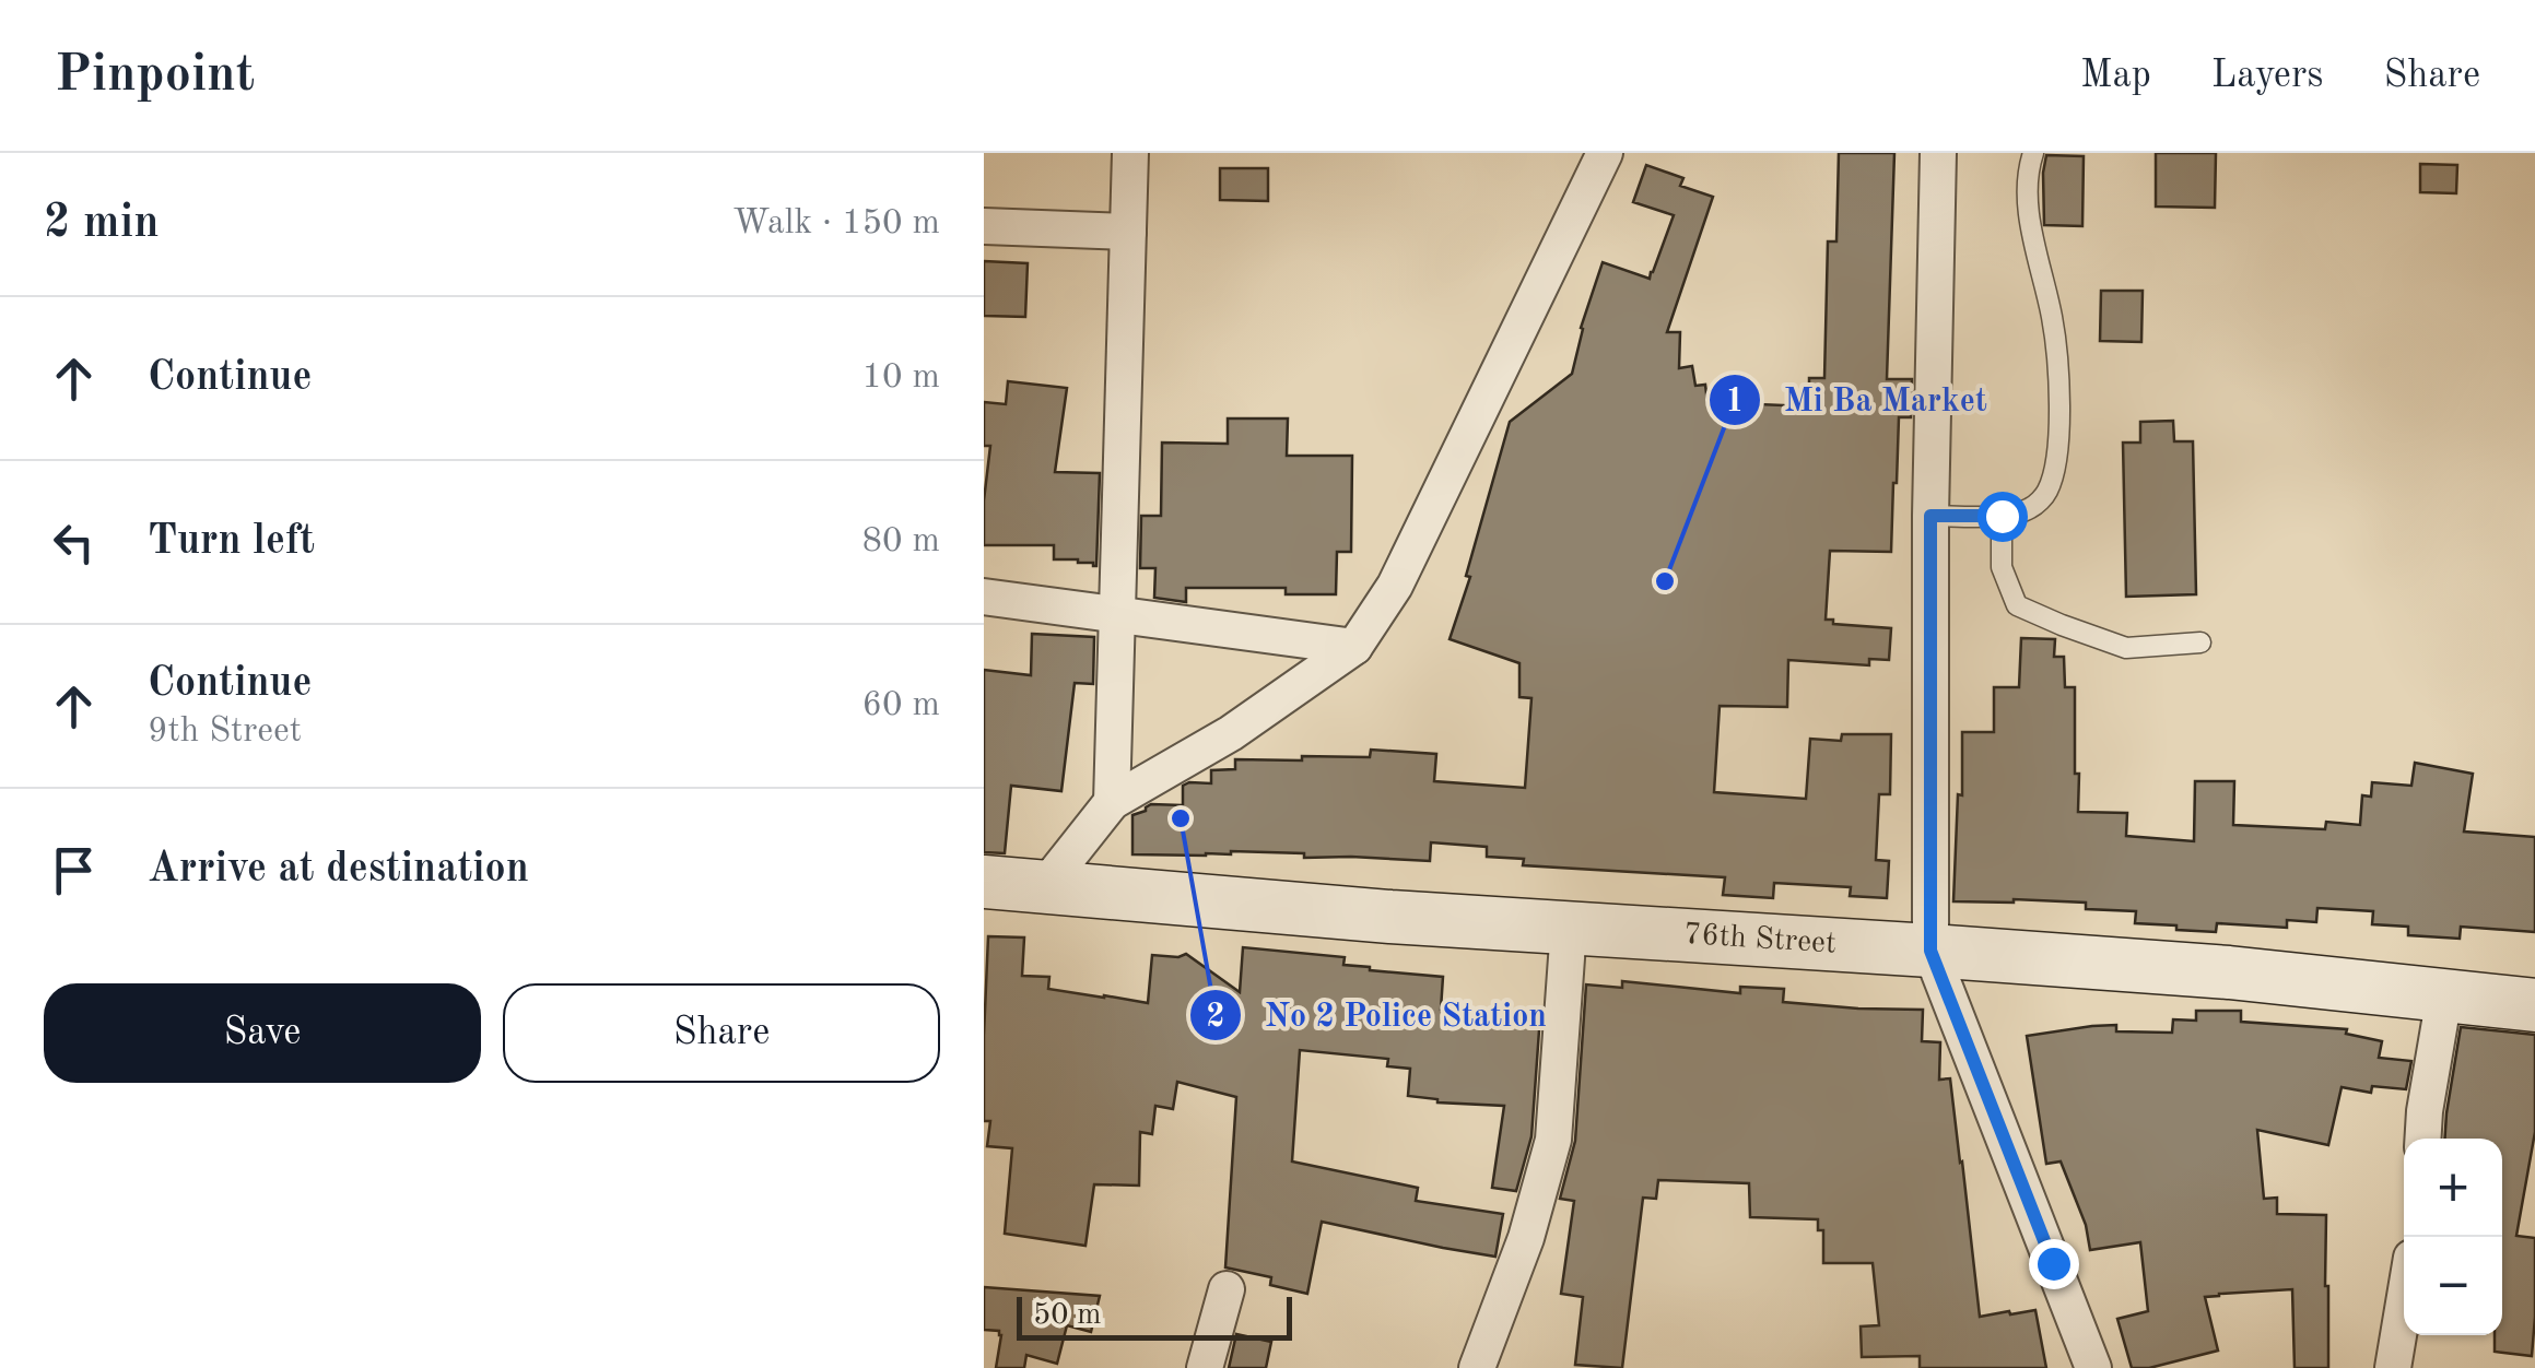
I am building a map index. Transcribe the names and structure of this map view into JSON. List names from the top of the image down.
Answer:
{
  "streets": {
    "street": ["76th Street"]
  },
  "places": ["Mi Ba Market", "No 2 Police Station"],
  "scale_bar": "50 m",
  "page": {
    "header": "Pinpoint",
    "nav": ["Map", "Layers", "Share"],
    "heading": ["2 min", "Walk · 150 m"],
    "list": [
      ["Continue", "10 m"],
      ["Turn left", "80 m"],
      ["Continue", "9th Street", "60 m"],
      "Arrive at destination"
    ],
    "buttons": ["Save", "Share"],
    "map_buttons": ["+", "−"],
    "scale": "50 m"
  }
}
